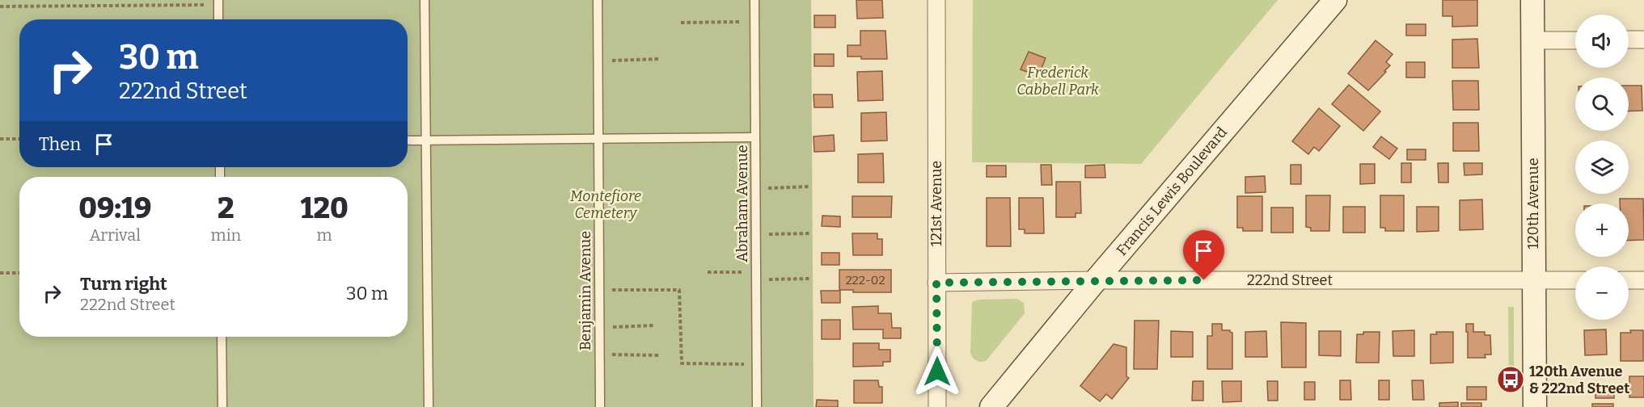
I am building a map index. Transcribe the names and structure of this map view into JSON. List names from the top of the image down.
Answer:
{
  "streets": {
    "main road": ["Francis Lewis Boulevard", "120th Avenue"],
    "street": ["121st Avenue", "222nd Street"],
    "lane": ["Abraham Avenue", "Benjamin Avenue"]
  },
  "crossings": [
    ["Francis Lewis Boulevard", "222nd Street"],
    ["121st Avenue", "222nd Street"],
    ["120th Avenue", "222nd Street"]
  ],
  "parks": ["Frederick Cabbell Park", "Montefiore Cemetery"],
  "places": {
    "bus stop": ["120th Avenue & 222nd Street"]
  },
  "house_numbers": ["222-02"],
  "page": {
    "map_buttons": ["+", "−"],
    "turn": ["30 m", "222nd Street"],
    "then": "Then",
    "eta": [
      "09:19",
      "Arrival",
      "2",
      "min",
      "120",
      "m"
    ],
    "list": [
      {
        "name": "Turn right",
        "note": "222nd Street",
        "value": "30 m"
      }
    ]
  }
}
